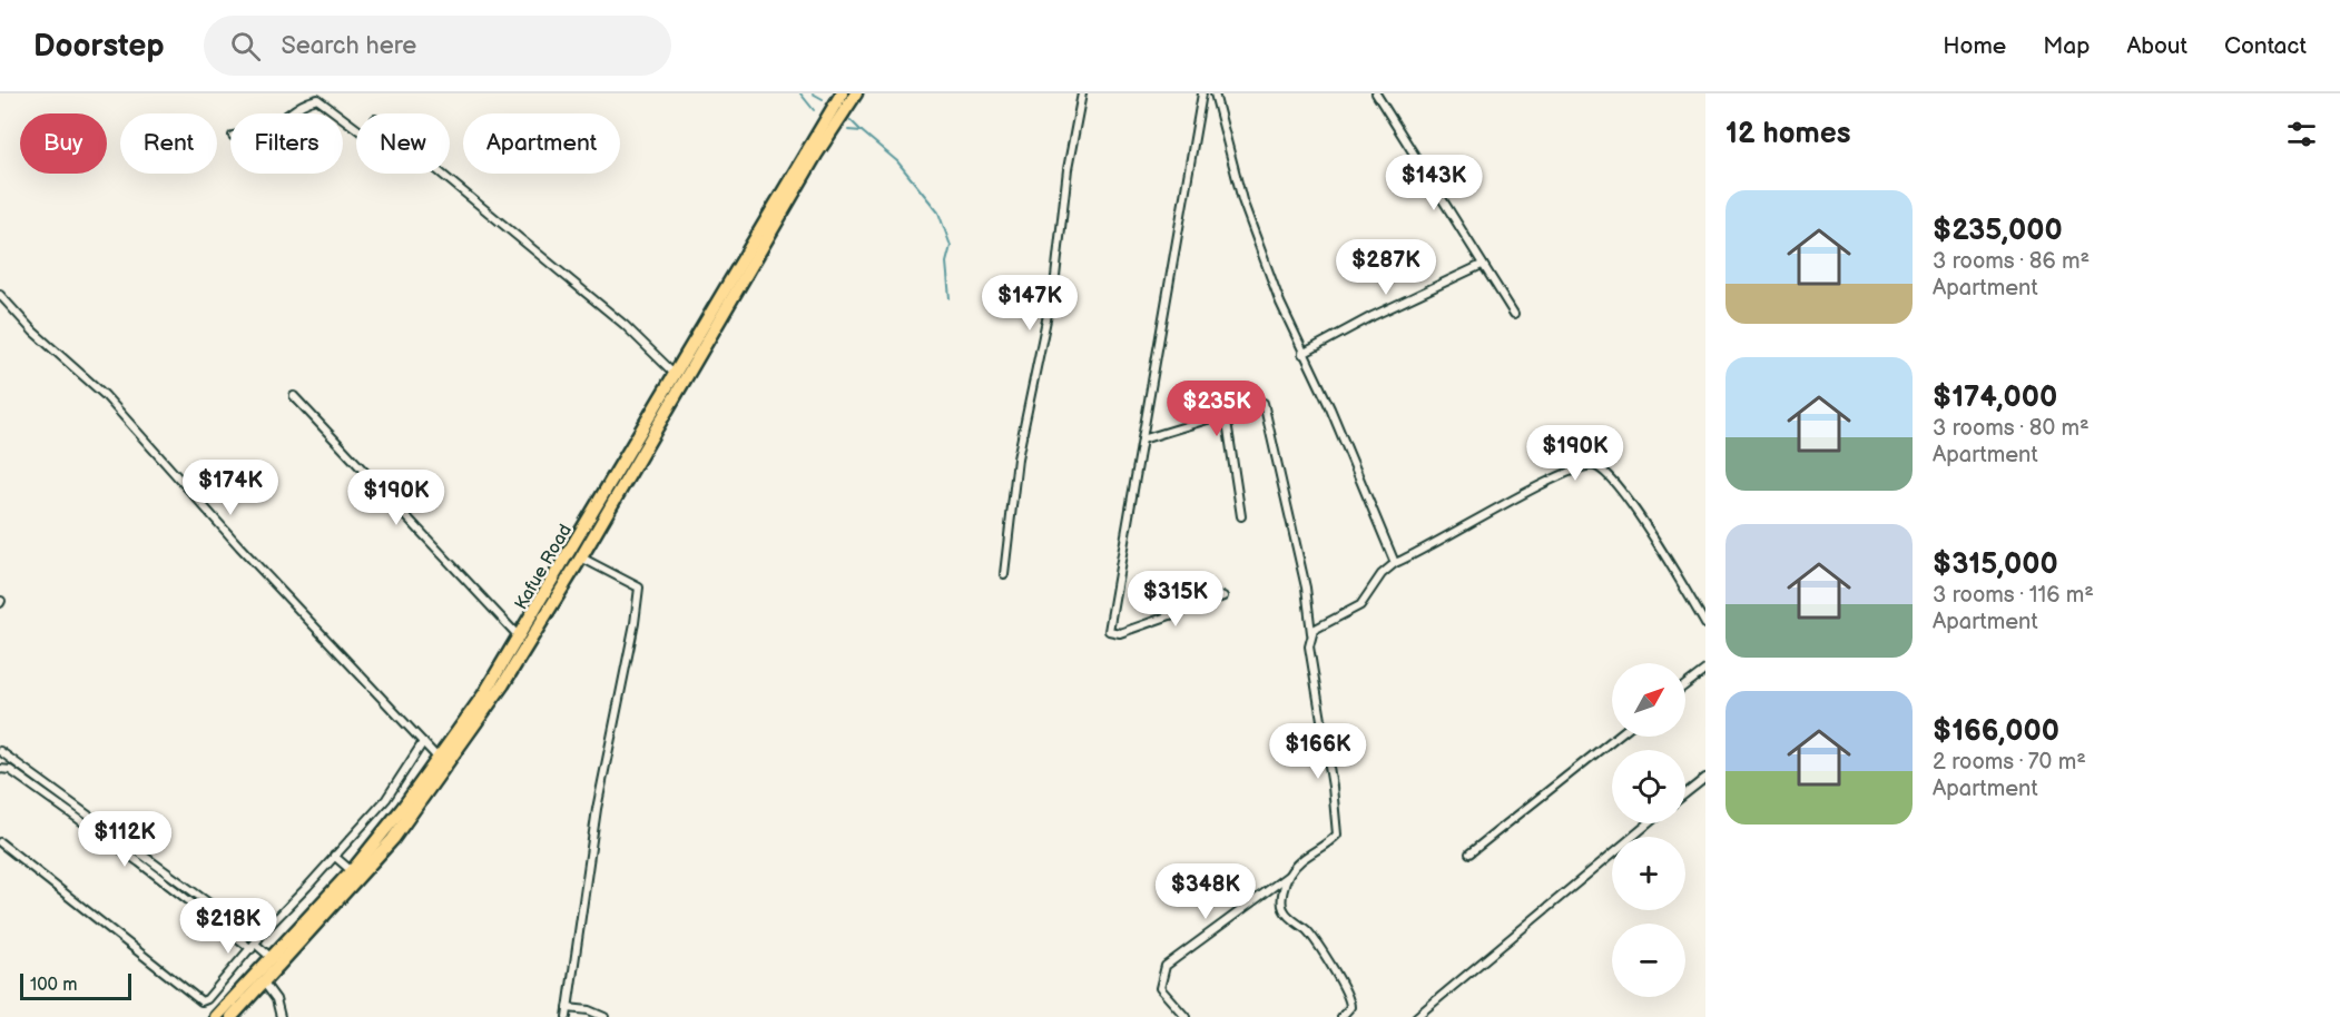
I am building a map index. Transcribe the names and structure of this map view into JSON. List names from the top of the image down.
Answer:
{
  "streets": {
    "highway": ["Kafue Road"]
  },
  "scale_bar": "100 m",
  "north": "top right",
  "page": {
    "header": "Doorstep",
    "search": "Search here",
    "nav": [
      "Home",
      "Map",
      "About",
      "Contact"
    ],
    "heading": "12 homes",
    "chip": [
      "Buy",
      "Rent",
      "Filters",
      "New",
      "Apartment"
    ],
    "price": [
      "$143K",
      "$287K",
      "$147K",
      "$235K",
      "$190K",
      "$174K",
      "$190K",
      "$315K",
      "$166K",
      "$112K",
      "$348K",
      "$218K"
    ],
    "list": [
      {
        "name": "$235,000",
        "note": "3 rooms · 86 m² · Apartment"
      },
      {
        "name": "$174,000",
        "note": "3 rooms · 80 m² · Apartment"
      },
      {
        "name": "$315,000",
        "note": "3 rooms · 116 m² · Apartment"
      },
      {
        "name": "$166,000",
        "note": "2 rooms · 70 m² · Apartment"
      }
    ],
    "map_buttons": ["+", "−"],
    "scale": "100 m"
  }
}
